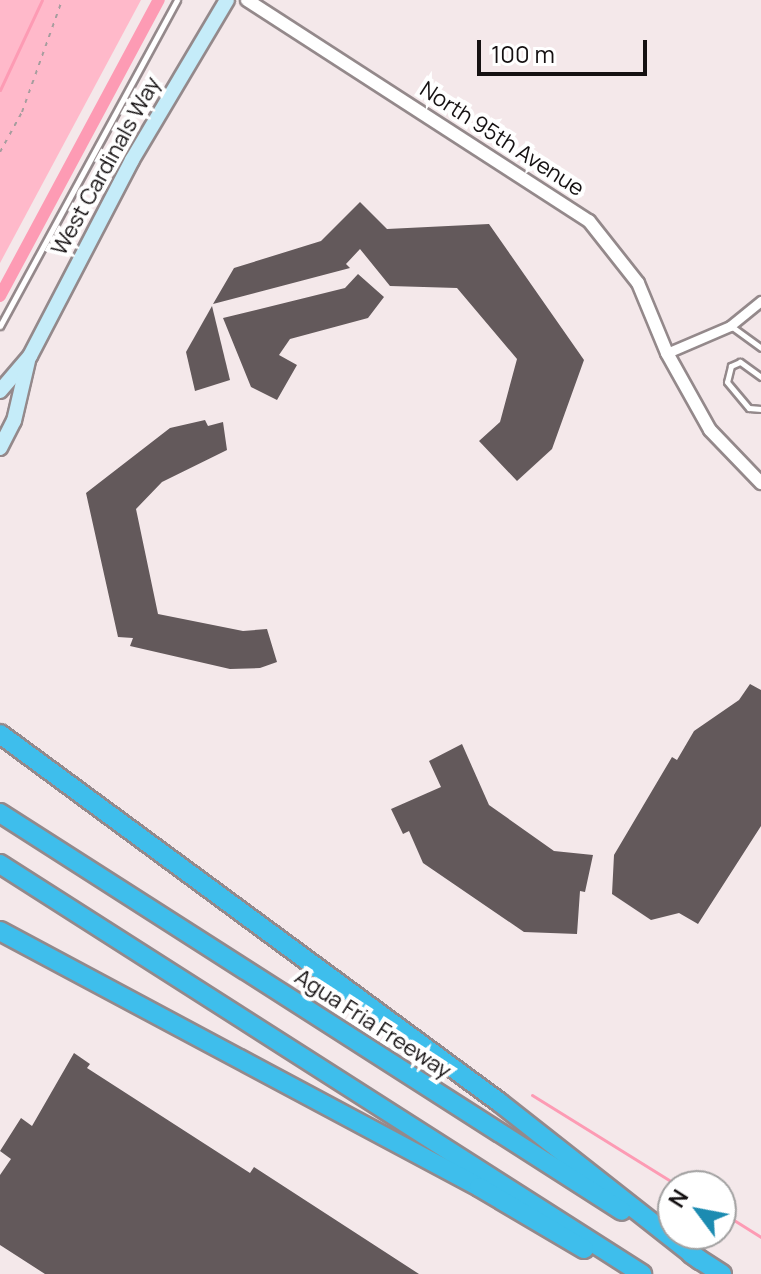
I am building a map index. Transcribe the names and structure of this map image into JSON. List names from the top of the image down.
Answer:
{
  "streets": {
    "highway": ["Agua Fria Freeway"],
    "main road": ["West Cardinals Way"],
    "street": ["North 95th Avenue"]
  },
  "scale_bar": "100 m",
  "north": "top left"
}
